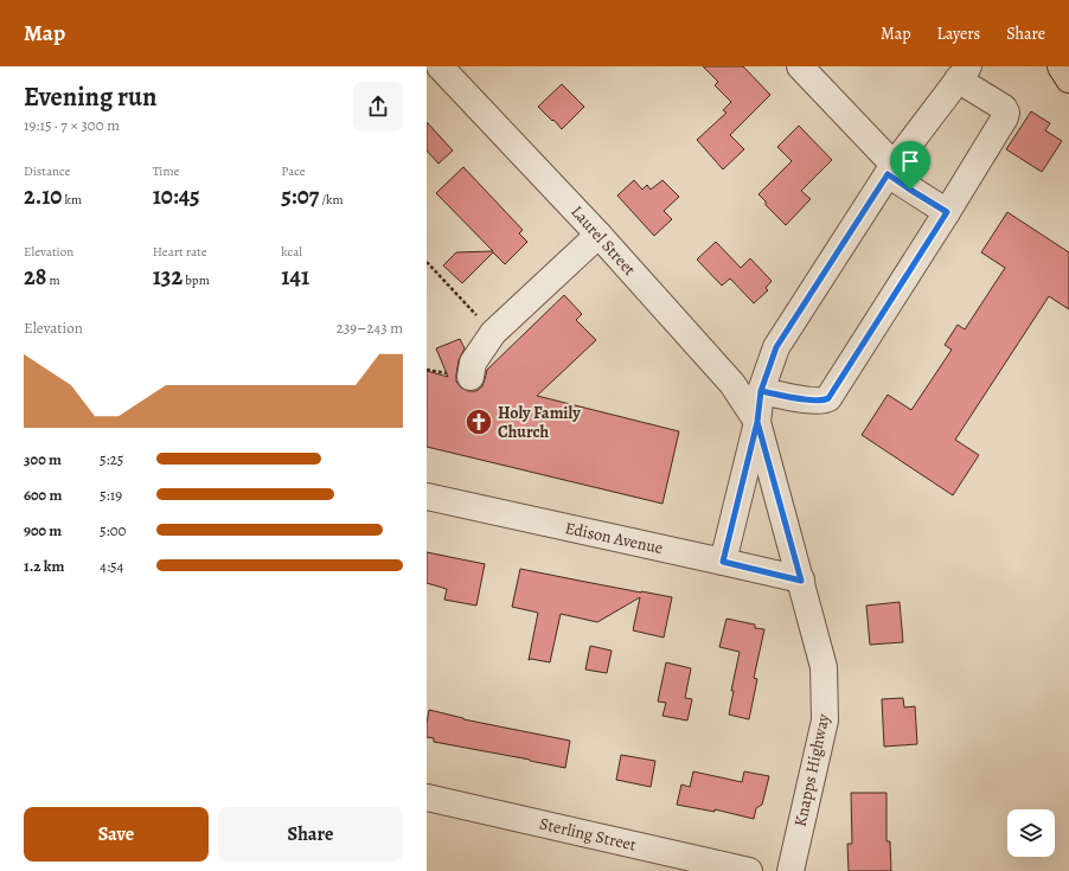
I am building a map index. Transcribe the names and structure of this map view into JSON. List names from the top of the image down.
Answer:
{
  "streets": {
    "street": [
      "Laurel Street",
      "Edison Avenue",
      "Knapps Highway",
      "Sterling Street"
    ]
  },
  "crossings": [
    ["Laurel Street", "Knapps Highway"],
    ["Edison Avenue", "Knapps Highway"]
  ],
  "places": {
    "church": ["Holy Family Church"]
  },
  "page": {
    "header": "Map",
    "nav": ["Map", "Layers", "Share"],
    "heading": ["Evening run", "19:15 · 7 × 300 m"],
    "stats": [
      ["Distance", "2.10 km"],
      ["Time", "10:45"],
      ["Pace", "5:07 /km"],
      ["Elevation", "28 m"],
      ["Heart rate", "132 bpm"],
      ["kcal", "141"]
    ],
    "chart": ["Elevation", "239–243 m"],
    "list": [
      {
        "name": "300 m",
        "note": "5:25"
      },
      {
        "name": "600 m",
        "note": "5:19"
      },
      {
        "name": "900 m",
        "note": "5:00"
      },
      {
        "name": "1.2 km",
        "note": "4:54"
      }
    ],
    "buttons": ["Save", "Share"]
  }
}
